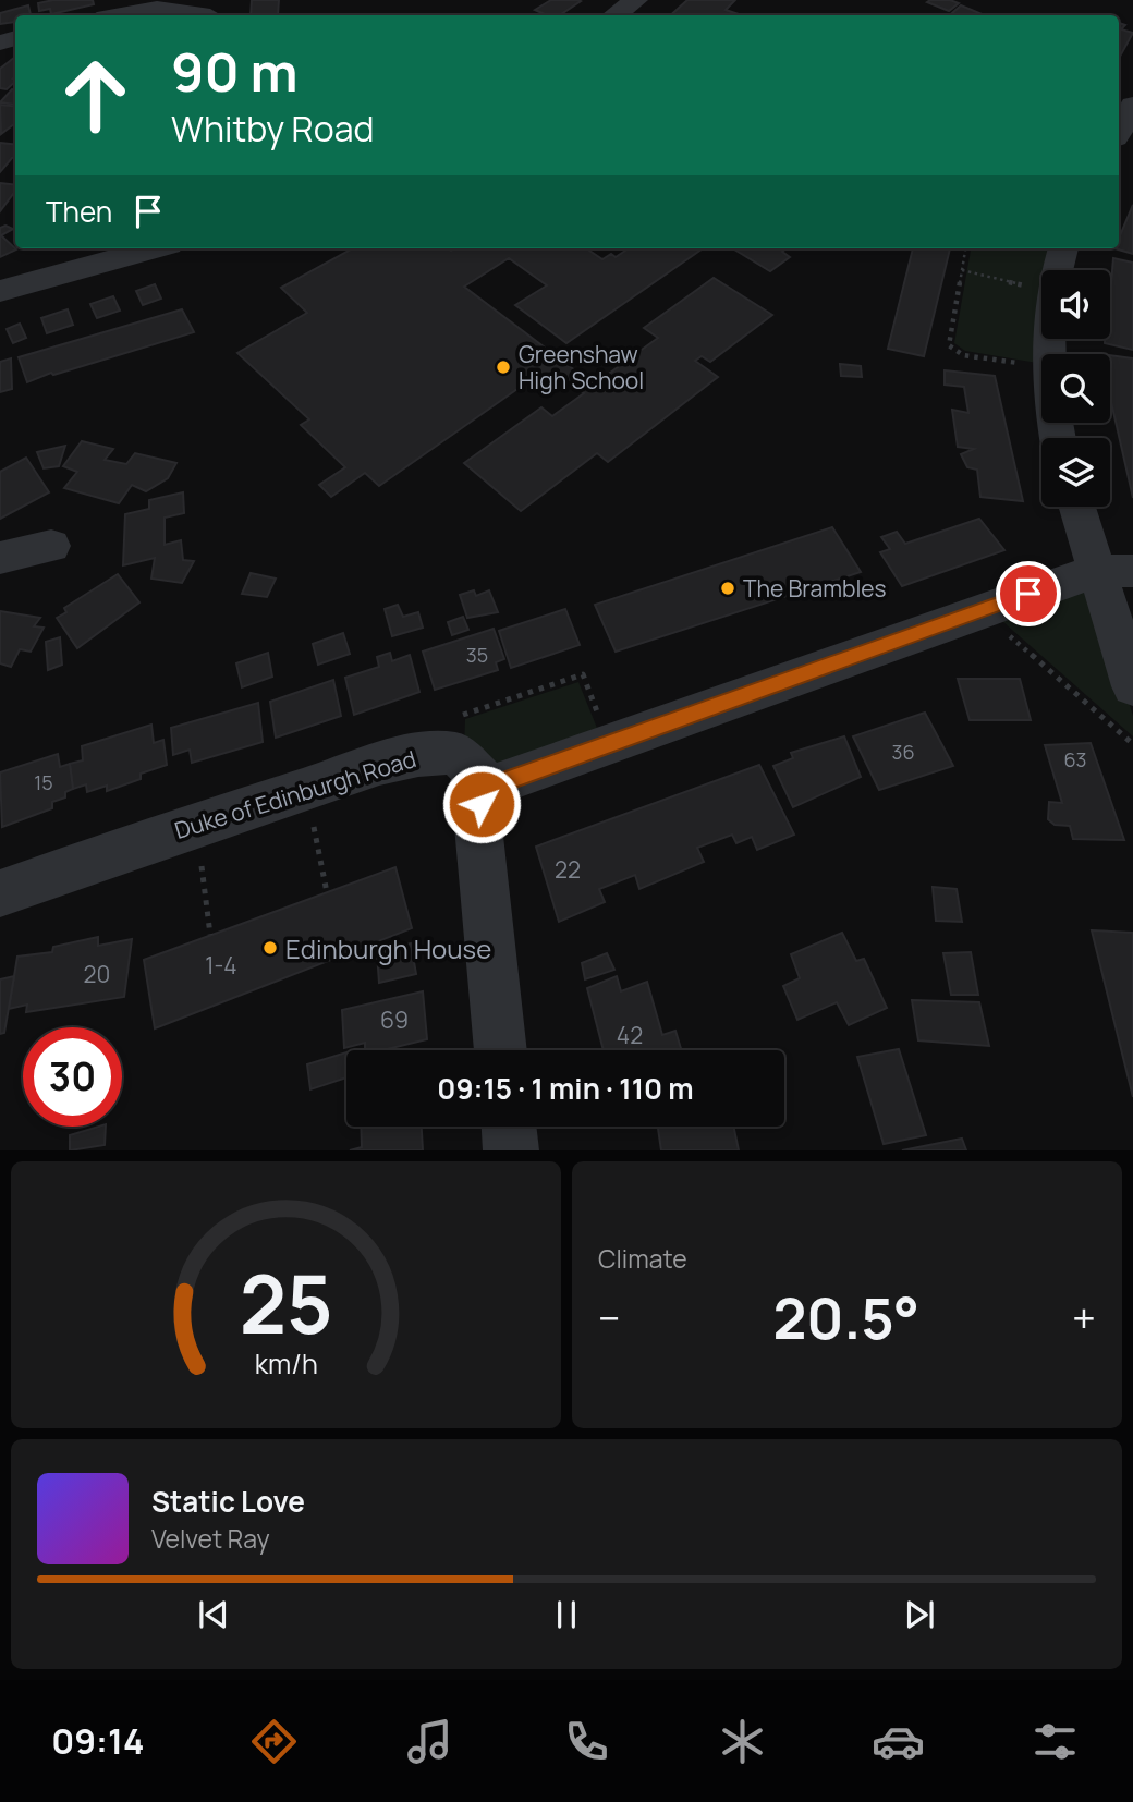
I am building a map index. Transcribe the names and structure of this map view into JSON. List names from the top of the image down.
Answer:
{
  "streets": {
    "street": ["Duke of Edinburgh Road"]
  },
  "places": ["Greenshaw High School", "The Brambles", "Edinburgh House"],
  "house_numbers": [
    "35",
    "36",
    "63",
    "15",
    "22",
    "1-4",
    "20",
    "69",
    "42"
  ],
  "page": {
    "turn": ["90 m", "Whitby Road"],
    "then": "Then",
    "limit": "30",
    "trip": "09:15 · 1 min · 110 m",
    "tile": "Climate",
    "heat": ["−", "20.5°", "+"],
    "song": ["Static Love", "Velvet Ray"],
    "tabs": "09:14",
    "gauge": ["25", "km/h"]
  }
}
